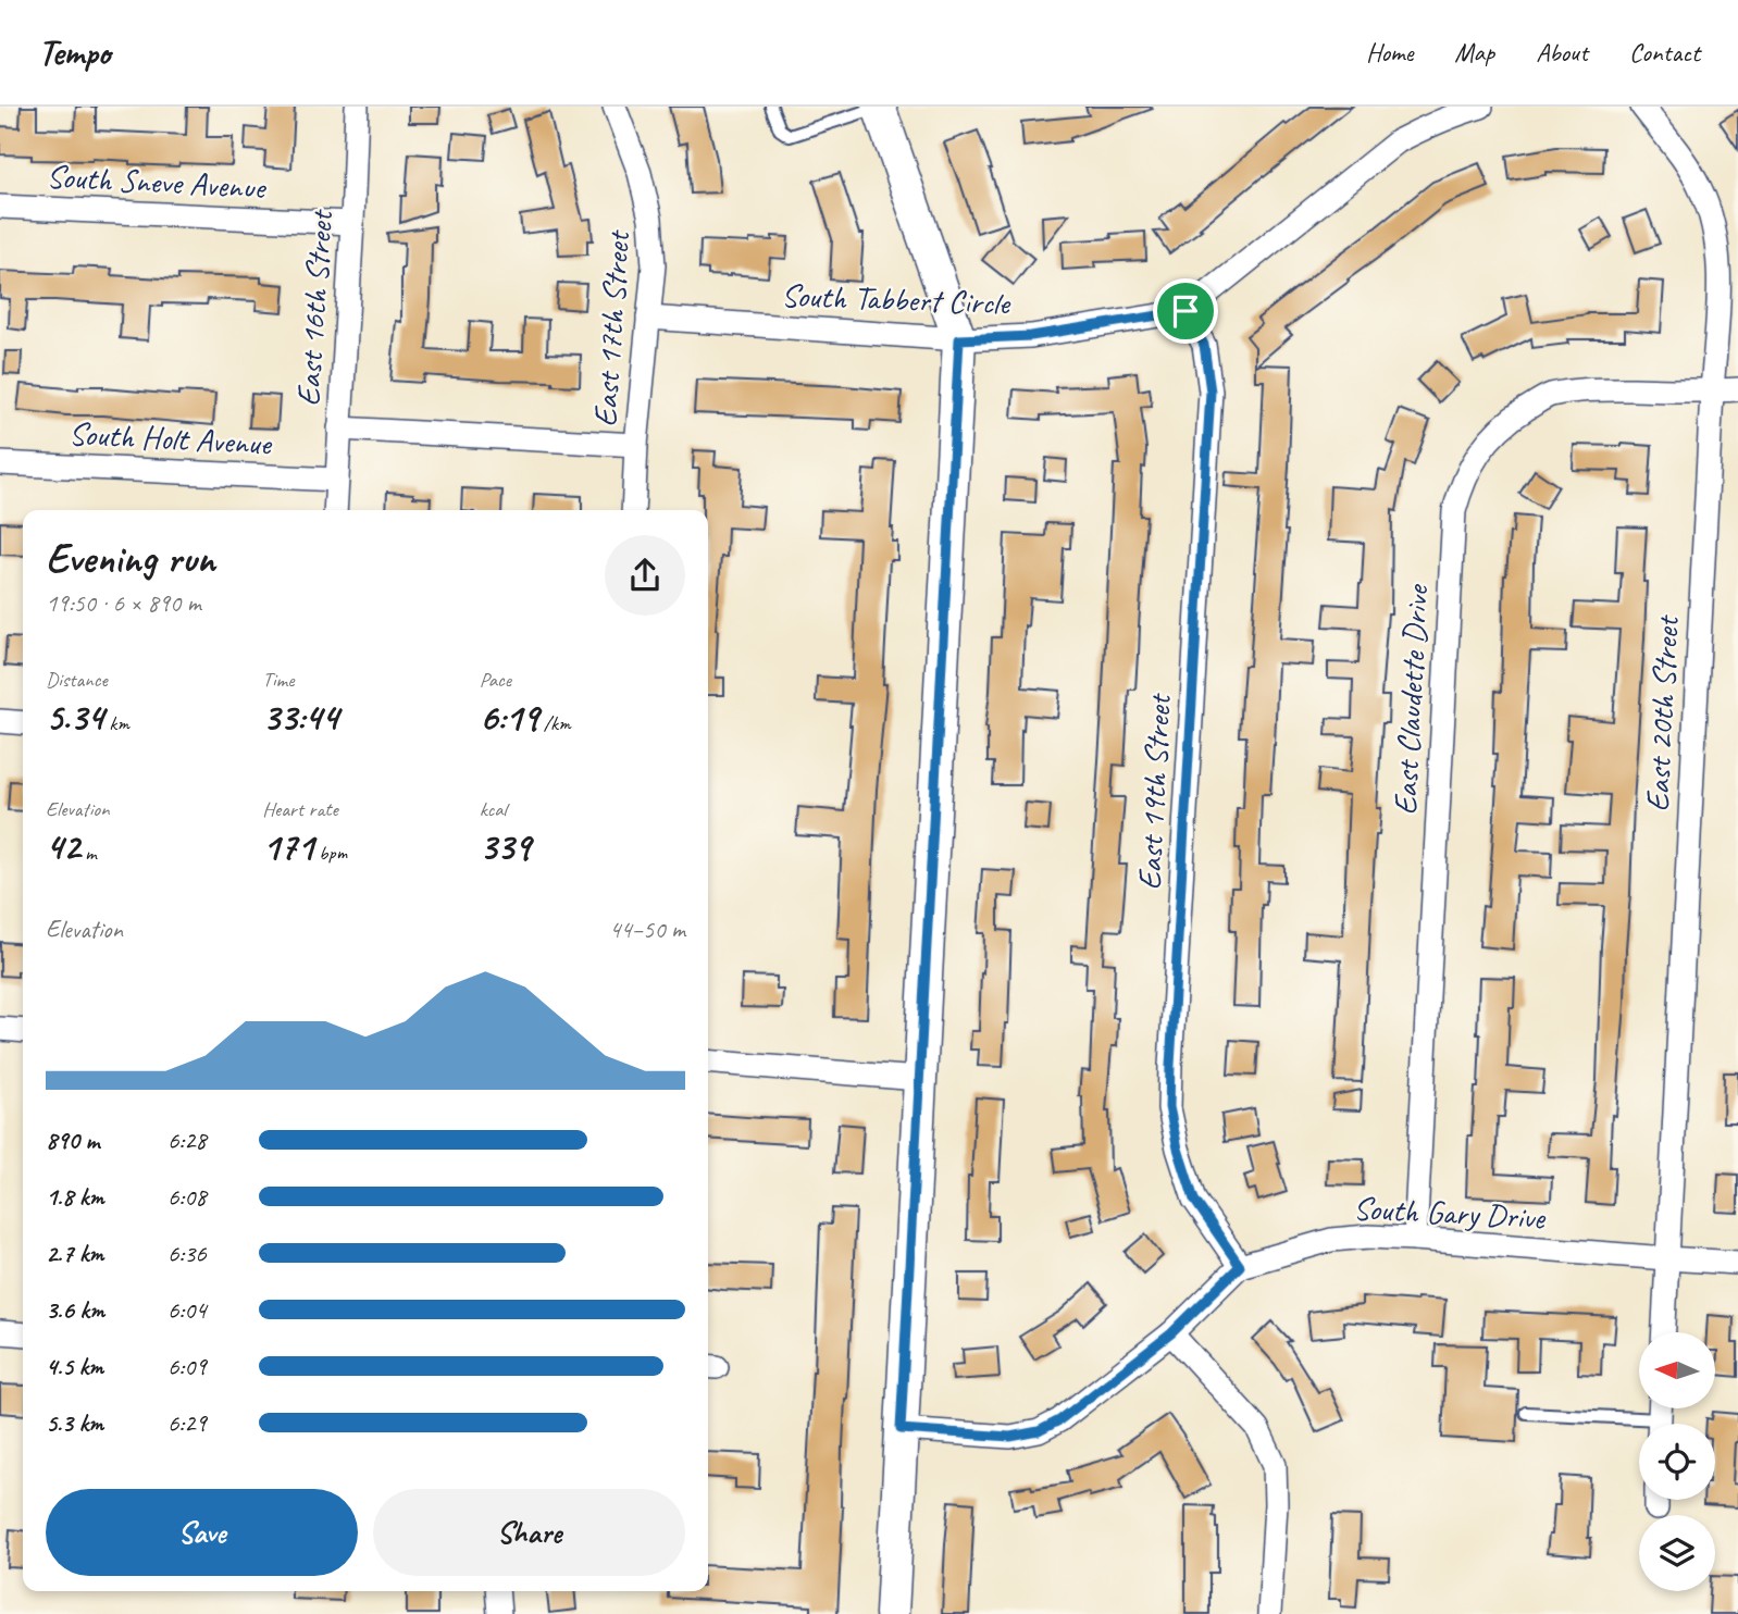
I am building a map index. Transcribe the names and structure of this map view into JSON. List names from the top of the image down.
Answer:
{
  "streets": {
    "street": [
      "South Sneve Avenue",
      "South Tabbert Circle",
      "East 16th Street",
      "East 17th Street",
      "South Holt Avenue",
      "East Claudette Drive",
      "East 20th Street",
      "East 19th Street",
      "South Gary Drive"
    ]
  },
  "crossings": [
    ["South Sneve Avenue", "East 16th Street"],
    ["South Tabbert Circle", "East 17th Street"],
    ["South Tabbert Circle", "East 19th Street"],
    ["East 16th Street", "South Holt Avenue"],
    ["East Claudette Drive", "East 20th Street"],
    ["East Claudette Drive", "South Gary Drive"],
    ["East 20th Street", "South Gary Drive"],
    ["East 19th Street", "South Gary Drive"]
  ],
  "north": "left",
  "page": {
    "header": "Tempo",
    "nav": [
      "Home",
      "Map",
      "About",
      "Contact"
    ],
    "heading": ["Evening run", "19:50 · 6 × 890 m"],
    "stats": [
      ["Distance", "5.34 km"],
      ["Time", "33:44"],
      ["Pace", "6:19 /km"],
      ["Elevation", "42 m"],
      ["Heart rate", "171 bpm"],
      ["kcal", "339"]
    ],
    "chart": ["Elevation", "44–50 m"],
    "list": [
      {
        "name": "890 m",
        "note": "6:28"
      },
      {
        "name": "1.8 km",
        "note": "6:08"
      },
      {
        "name": "2.7 km",
        "note": "6:36"
      },
      {
        "name": "3.6 km",
        "note": "6:04"
      },
      {
        "name": "4.5 km",
        "note": "6:09"
      },
      {
        "name": "5.3 km",
        "note": "6:29"
      }
    ],
    "buttons": ["Save", "Share"]
  }
}
